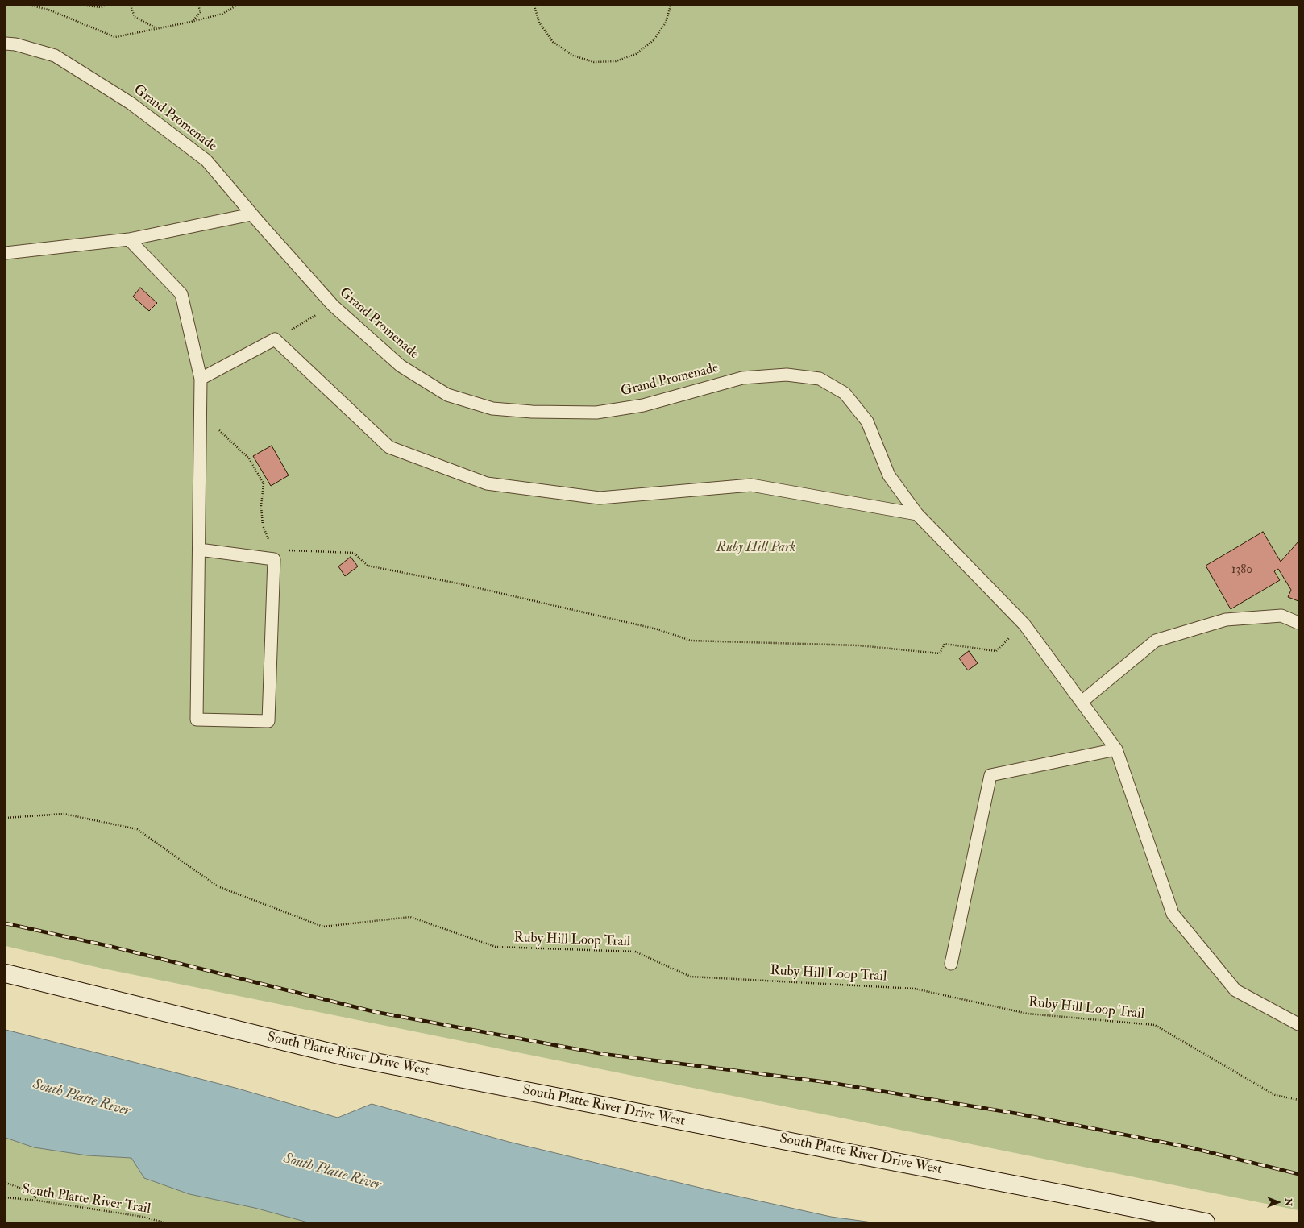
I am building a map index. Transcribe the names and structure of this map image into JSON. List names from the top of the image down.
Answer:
{
  "streets": {
    "street": ["South Platte River Drive West"],
    "lane": ["Grand Promenade"],
    "path": ["Ruby Hill Loop Trail", "South Platte River Trail"]
  },
  "water": ["South Platte River"],
  "parks": ["Ruby Hill Park"],
  "house_numbers": ["1380"],
  "north": "right"
}
